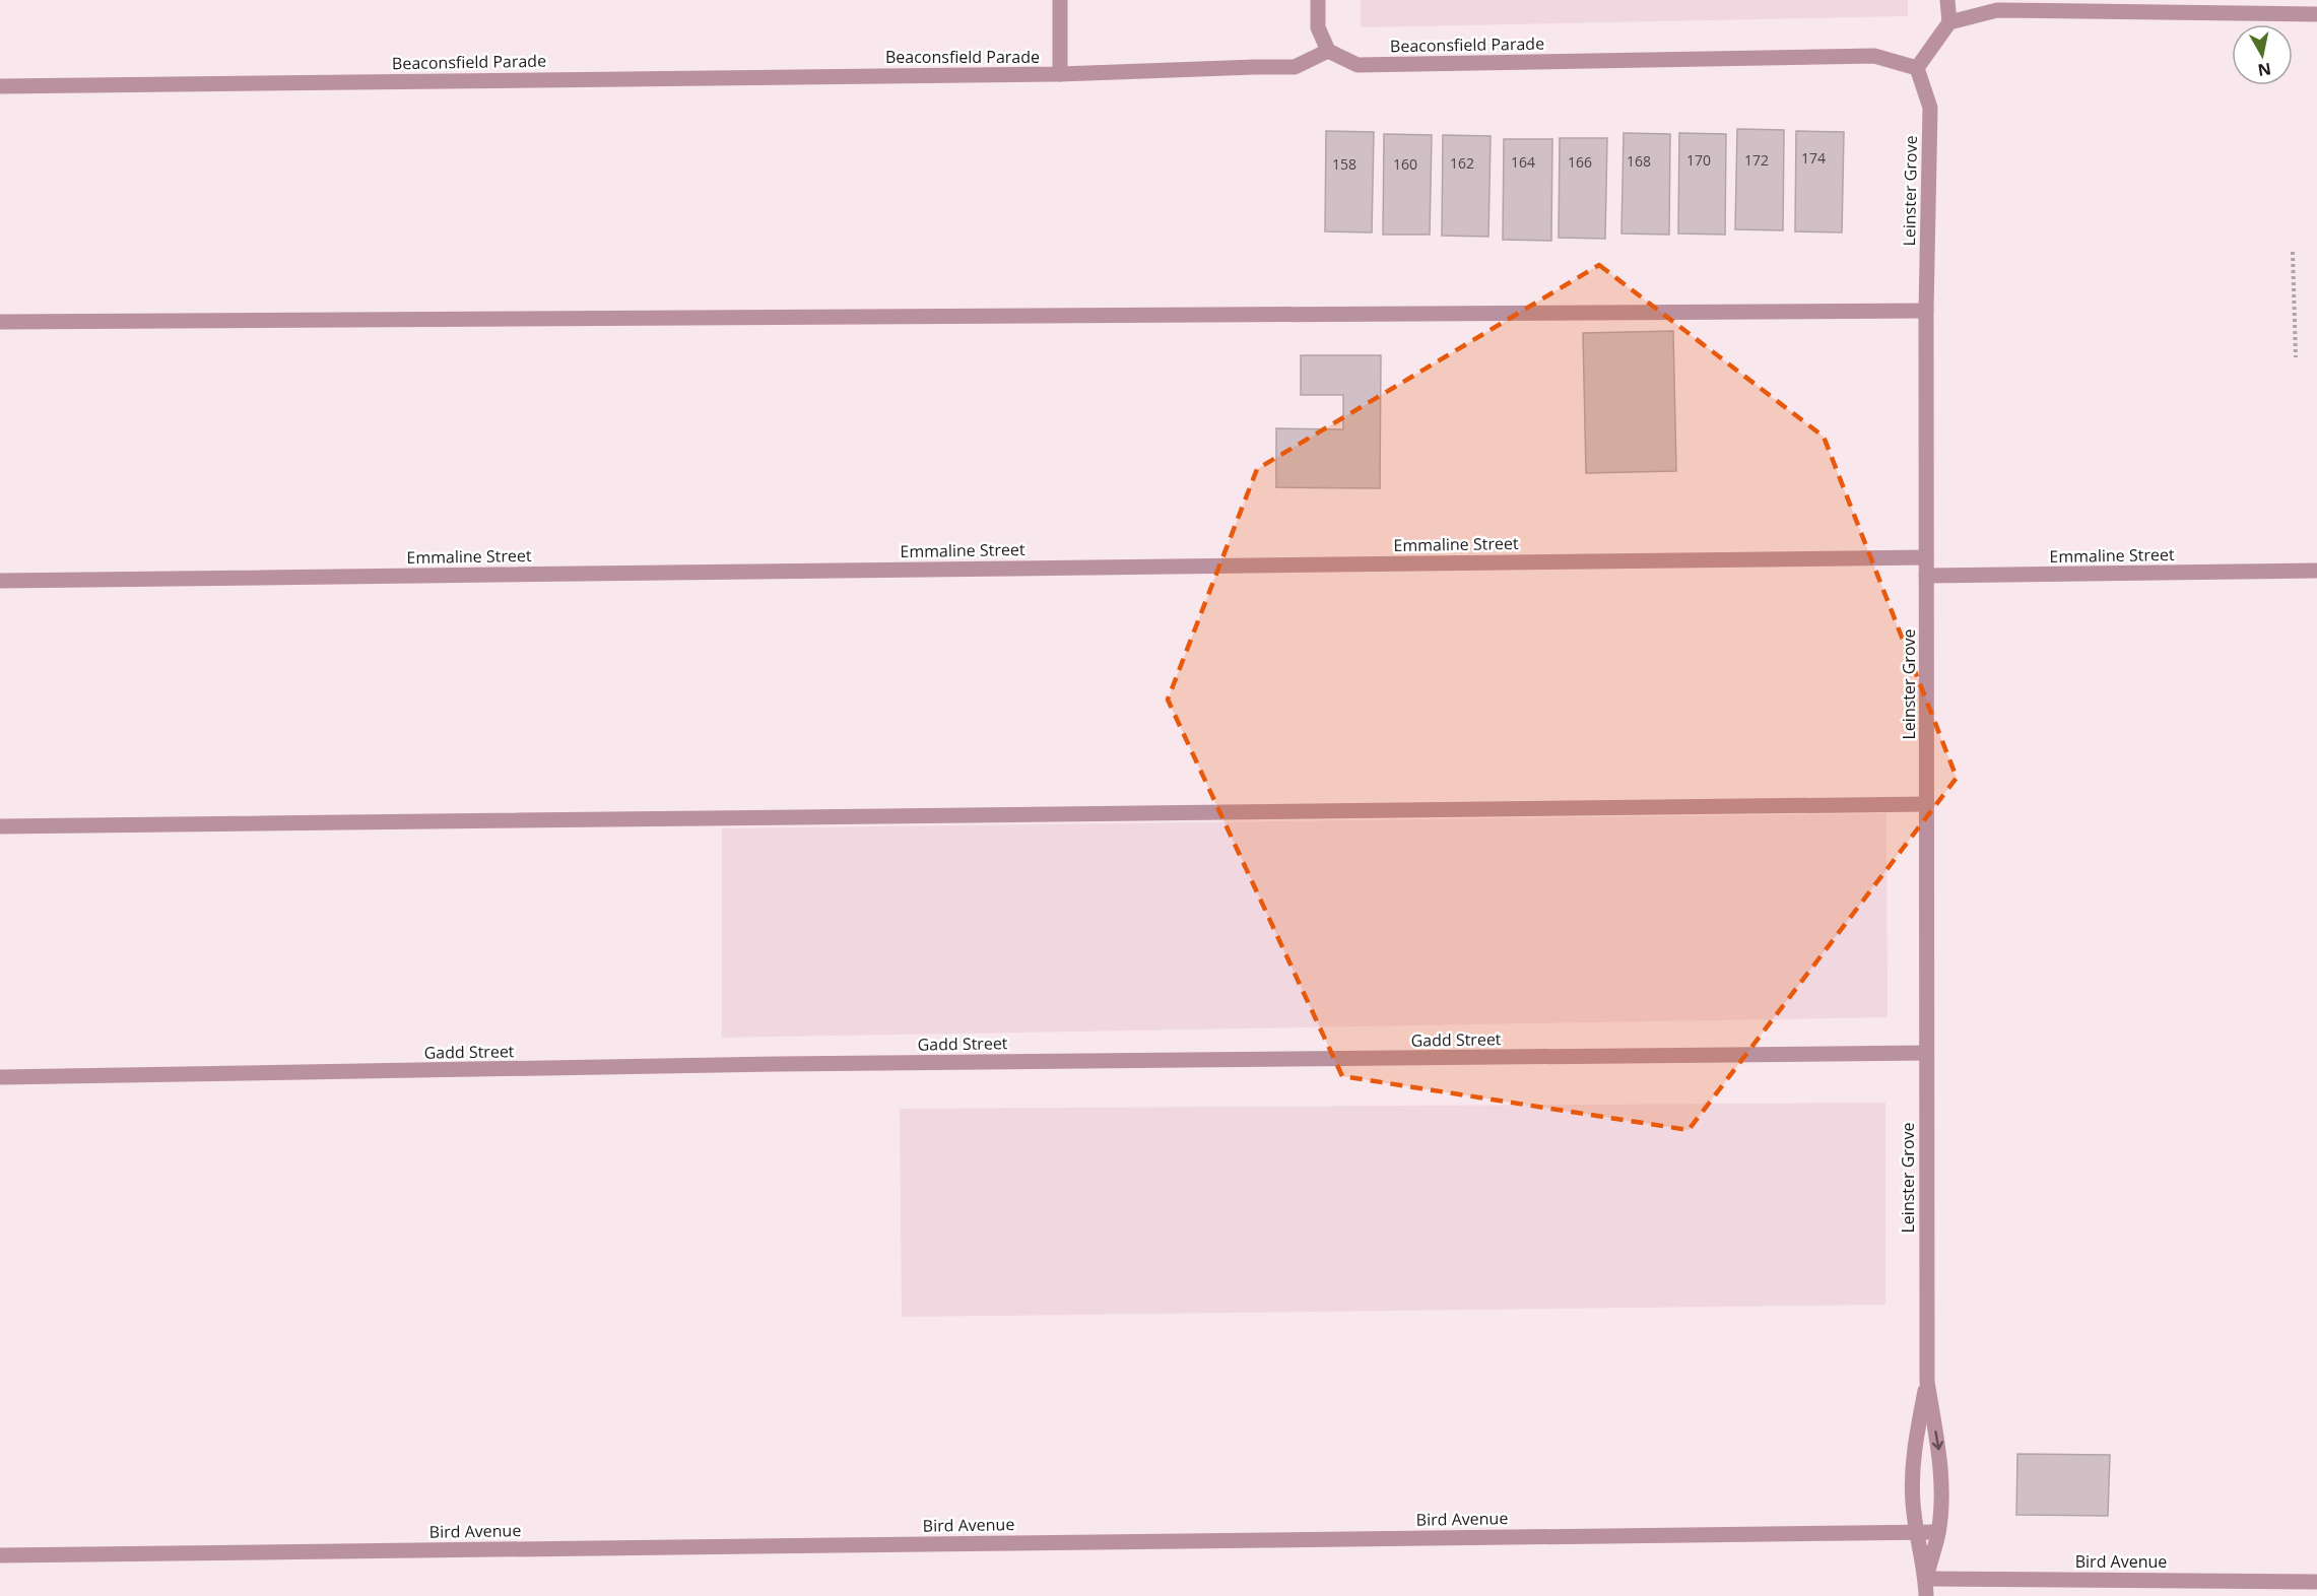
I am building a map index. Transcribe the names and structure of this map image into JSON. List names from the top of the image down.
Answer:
{
  "streets": {
    "street": [
      "Beaconsfield Parade",
      "Leinster Grove",
      "Emmaline Street",
      "Gadd Street",
      "Bird Avenue"
    ]
  },
  "crossings": [
    ["Beaconsfield Parade", "Leinster Grove"],
    ["Leinster Grove", "Emmaline Street"],
    ["Leinster Grove", "Gadd Street"],
    ["Leinster Grove", "Bird Avenue"]
  ],
  "house_numbers": [
    "174",
    "170",
    "172",
    "168",
    "164",
    "166",
    "162",
    "158",
    "160"
  ],
  "north": "bottom"
}
